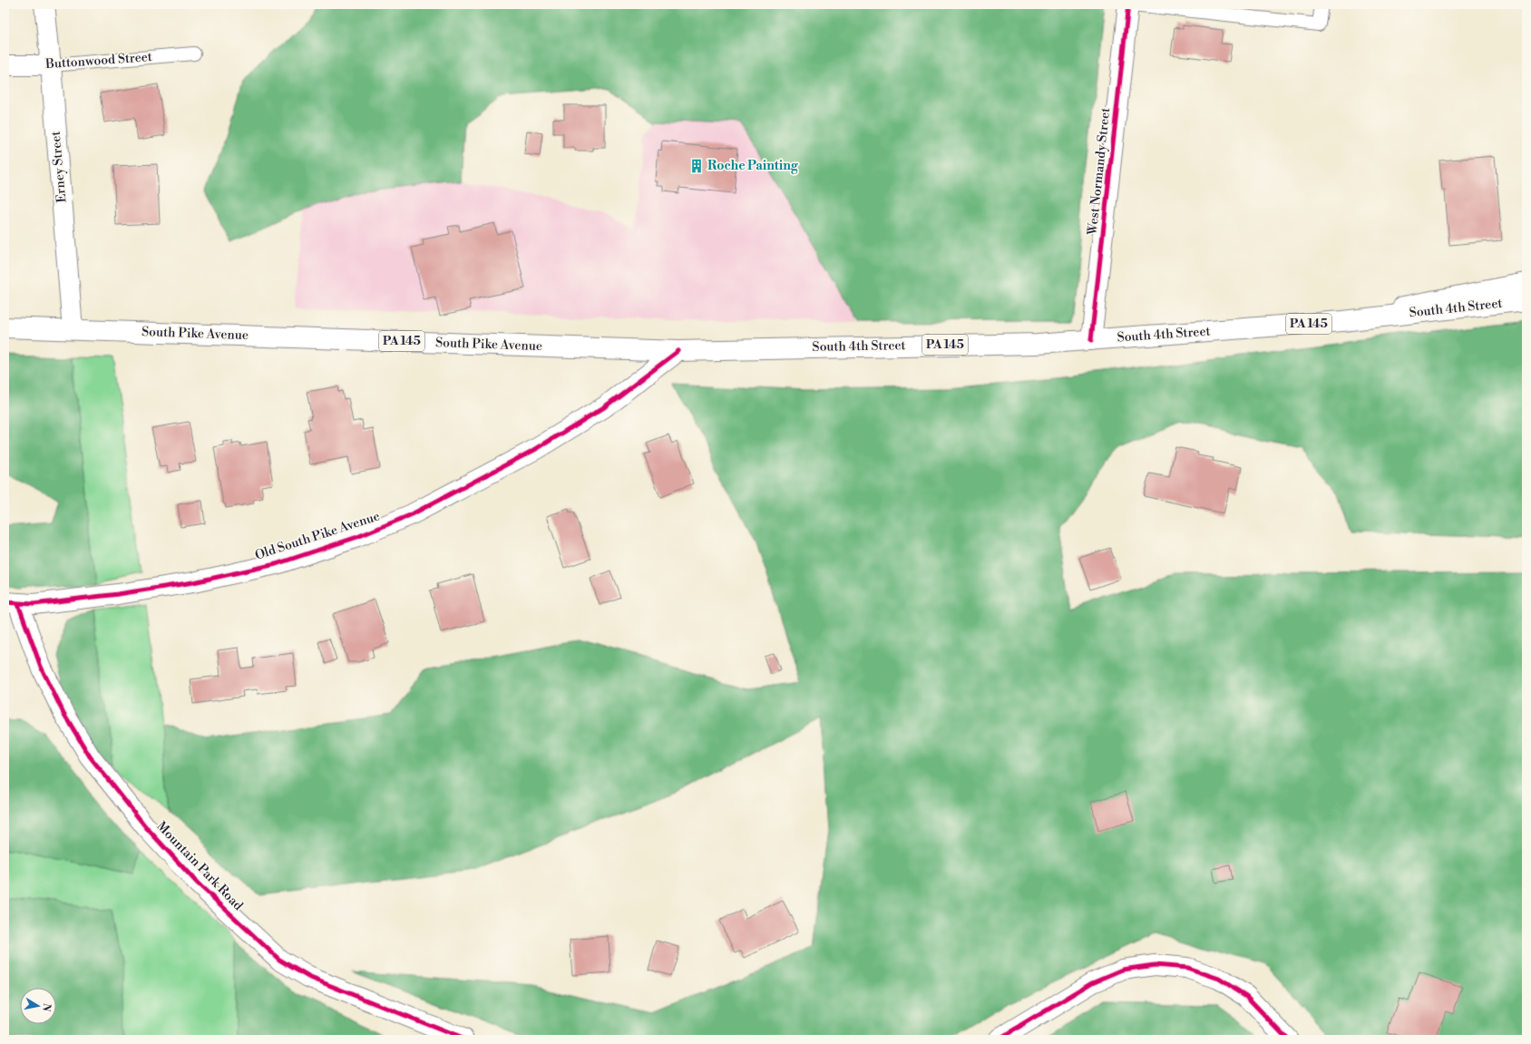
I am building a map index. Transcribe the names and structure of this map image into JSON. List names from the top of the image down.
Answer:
{
  "streets": {
    "street": [
      "Buttonwood Street",
      "Erney Street",
      "West Normandy Street",
      "South 4th Street",
      "PA 145",
      "South Pike Avenue",
      "Old South Pike Avenue",
      "Mountain Park Road"
    ]
  },
  "crossings": [
    ["Buttonwood Street", "Erney Street"],
    ["Erney Street", "South Pike Avenue"],
    ["West Normandy Street", "South 4th Street"],
    ["South 4th Street", "South Pike Avenue"],
    ["South Pike Avenue", "Old South Pike Avenue"],
    ["Old South Pike Avenue", "Mountain Park Road"]
  ],
  "places": {
    "building": ["Roche Painting"]
  },
  "north": "right"
}
